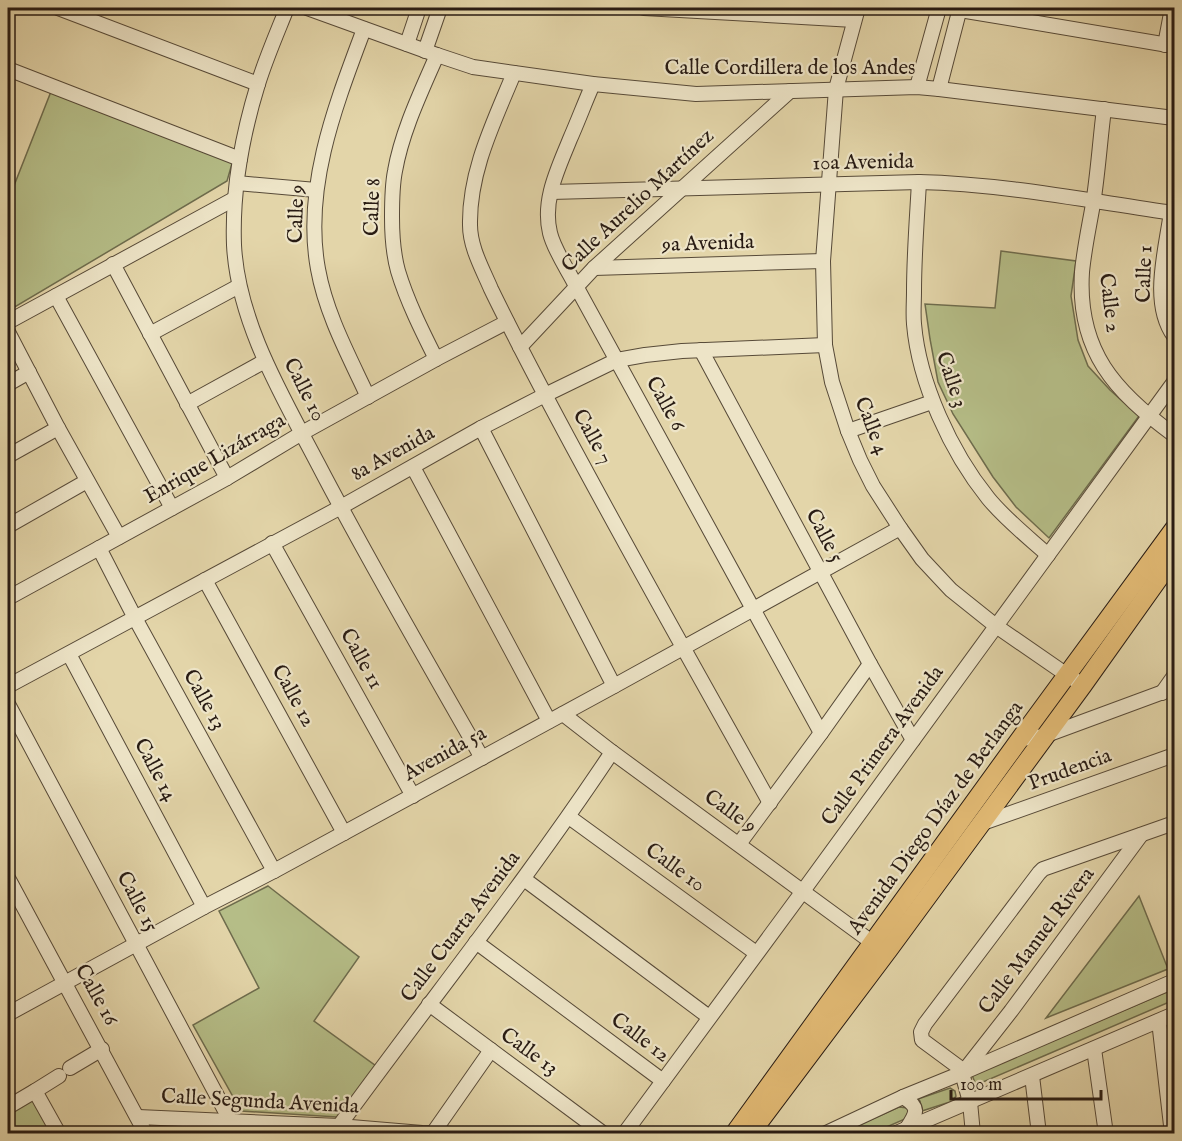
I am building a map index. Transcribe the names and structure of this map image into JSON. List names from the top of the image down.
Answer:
{
  "streets": {
    "main road": ["Avenida Diego Díaz de Berlanga"],
    "street": [
      "Calle Cordillera de los Andes",
      "10a Avenida",
      "Calle Aurelio Martínez",
      "Calle 8",
      "Calle 9",
      "9a Avenida",
      "Calle 1",
      "Calle 2",
      "Calle 3",
      "Calle 10",
      "Calle 6",
      "Calle 4",
      "Calle 7",
      "8a Avenida",
      "Enrique Lizárraga",
      "Calle 5",
      "Calle 11",
      "Calle 12",
      "Calle 13",
      "Calle Primera Avenida",
      "Avenida 5a",
      "Calle 14",
      "Prudencia",
      "Calle 15",
      "Calle Cuarta Avenida",
      "Calle Manuel Rivera",
      "Calle 16",
      "Calle Segunda Avenida"
    ]
  },
  "crossings": [
    ["Calle Cordillera de los Andes", "Calle Aurelio Martínez"],
    ["Calle Cordillera de los Andes", "Calle 8"],
    ["Calle Cordillera de los Andes", "Calle 9"],
    ["Calle Cordillera de los Andes", "Calle 2"],
    ["Calle Cordillera de los Andes", "Calle 6"],
    ["Calle Cordillera de los Andes", "Calle 4"],
    ["Calle Cordillera de los Andes", "Calle 7"],
    ["10a Avenida", "Calle Aurelio Martínez"],
    ["10a Avenida", "Calle 1"],
    ["10a Avenida", "Calle 2"],
    ["10a Avenida", "Calle 3"],
    ["10a Avenida", "Calle 6"],
    ["10a Avenida", "Calle 4"],
    ["Calle Aurelio Martínez", "9a Avenida"],
    ["Calle Aurelio Martínez", "Calle 6"],
    ["Calle Aurelio Martínez", "Calle 7"],
    ["Calle 8", "Enrique Lizárraga"],
    ["Calle 9", "Enrique Lizárraga"],
    ["Calle 9", "Calle Primera Avenida"],
    ["Calle 9", "Avenida 5a"],
    ["Calle 9", "Avenida Diego Díaz de Berlanga"],
    ["Calle 9", "Calle Cuarta Avenida"],
    ["9a Avenida", "Calle 4"],
    ["Calle 2", "Calle Primera Avenida"],
    ["Calle 3", "Calle Primera Avenida"],
    ["Calle 10", "8a Avenida"],
    ["Calle 10", "Enrique Lizárraga"],
    ["Calle 10", "Calle Primera Avenida"],
    ["Calle 10", "Avenida 5a"],
    ["Calle 10", "Calle Cuarta Avenida"],
    ["Calle 6", "8a Avenida"],
    ["Calle 6", "Avenida 5a"],
    ["Calle 4", "8a Avenida"],
    ["Calle 4", "Calle Primera Avenida"],
    ["Calle 4", "Avenida 5a"],
    ["Calle 4", "Avenida Diego Díaz de Berlanga"],
    ["Calle 7", "8a Avenida"],
    ["Calle 7", "Enrique Lizárraga"],
    ["Calle 7", "Avenida 5a"],
    ["8a Avenida", "Calle 5"],
    ["8a Avenida", "Calle 11"],
    ["8a Avenida", "Calle 12"],
    ["8a Avenida", "Calle 13"],
    ["8a Avenida", "Calle 14"],
    ["Enrique Lizárraga", "Calle 13"],
    ["Calle 5", "Calle Primera Avenida"],
    ["Calle 5", "Avenida 5a"],
    ["Calle 11", "Avenida 5a"],
    ["Calle 12", "Calle Primera Avenida"],
    ["Calle 12", "Avenida 5a"],
    ["Calle 12", "Calle Cuarta Avenida"],
    ["Calle 13", "Avenida 5a"],
    ["Calle 13", "Calle Cuarta Avenida"],
    ["Avenida 5a", "Calle 14"],
    ["Avenida 5a", "Calle 15"],
    ["Avenida 5a", "Calle 16"],
    ["Prudencia", "Avenida Diego Díaz de Berlanga"],
    ["Calle 15", "Calle Segunda Avenida"],
    ["Calle Cuarta Avenida", "Calle Segunda Avenida"],
    ["Calle 16", "Calle Segunda Avenida"]
  ],
  "scale_bar": "100 m"
}
